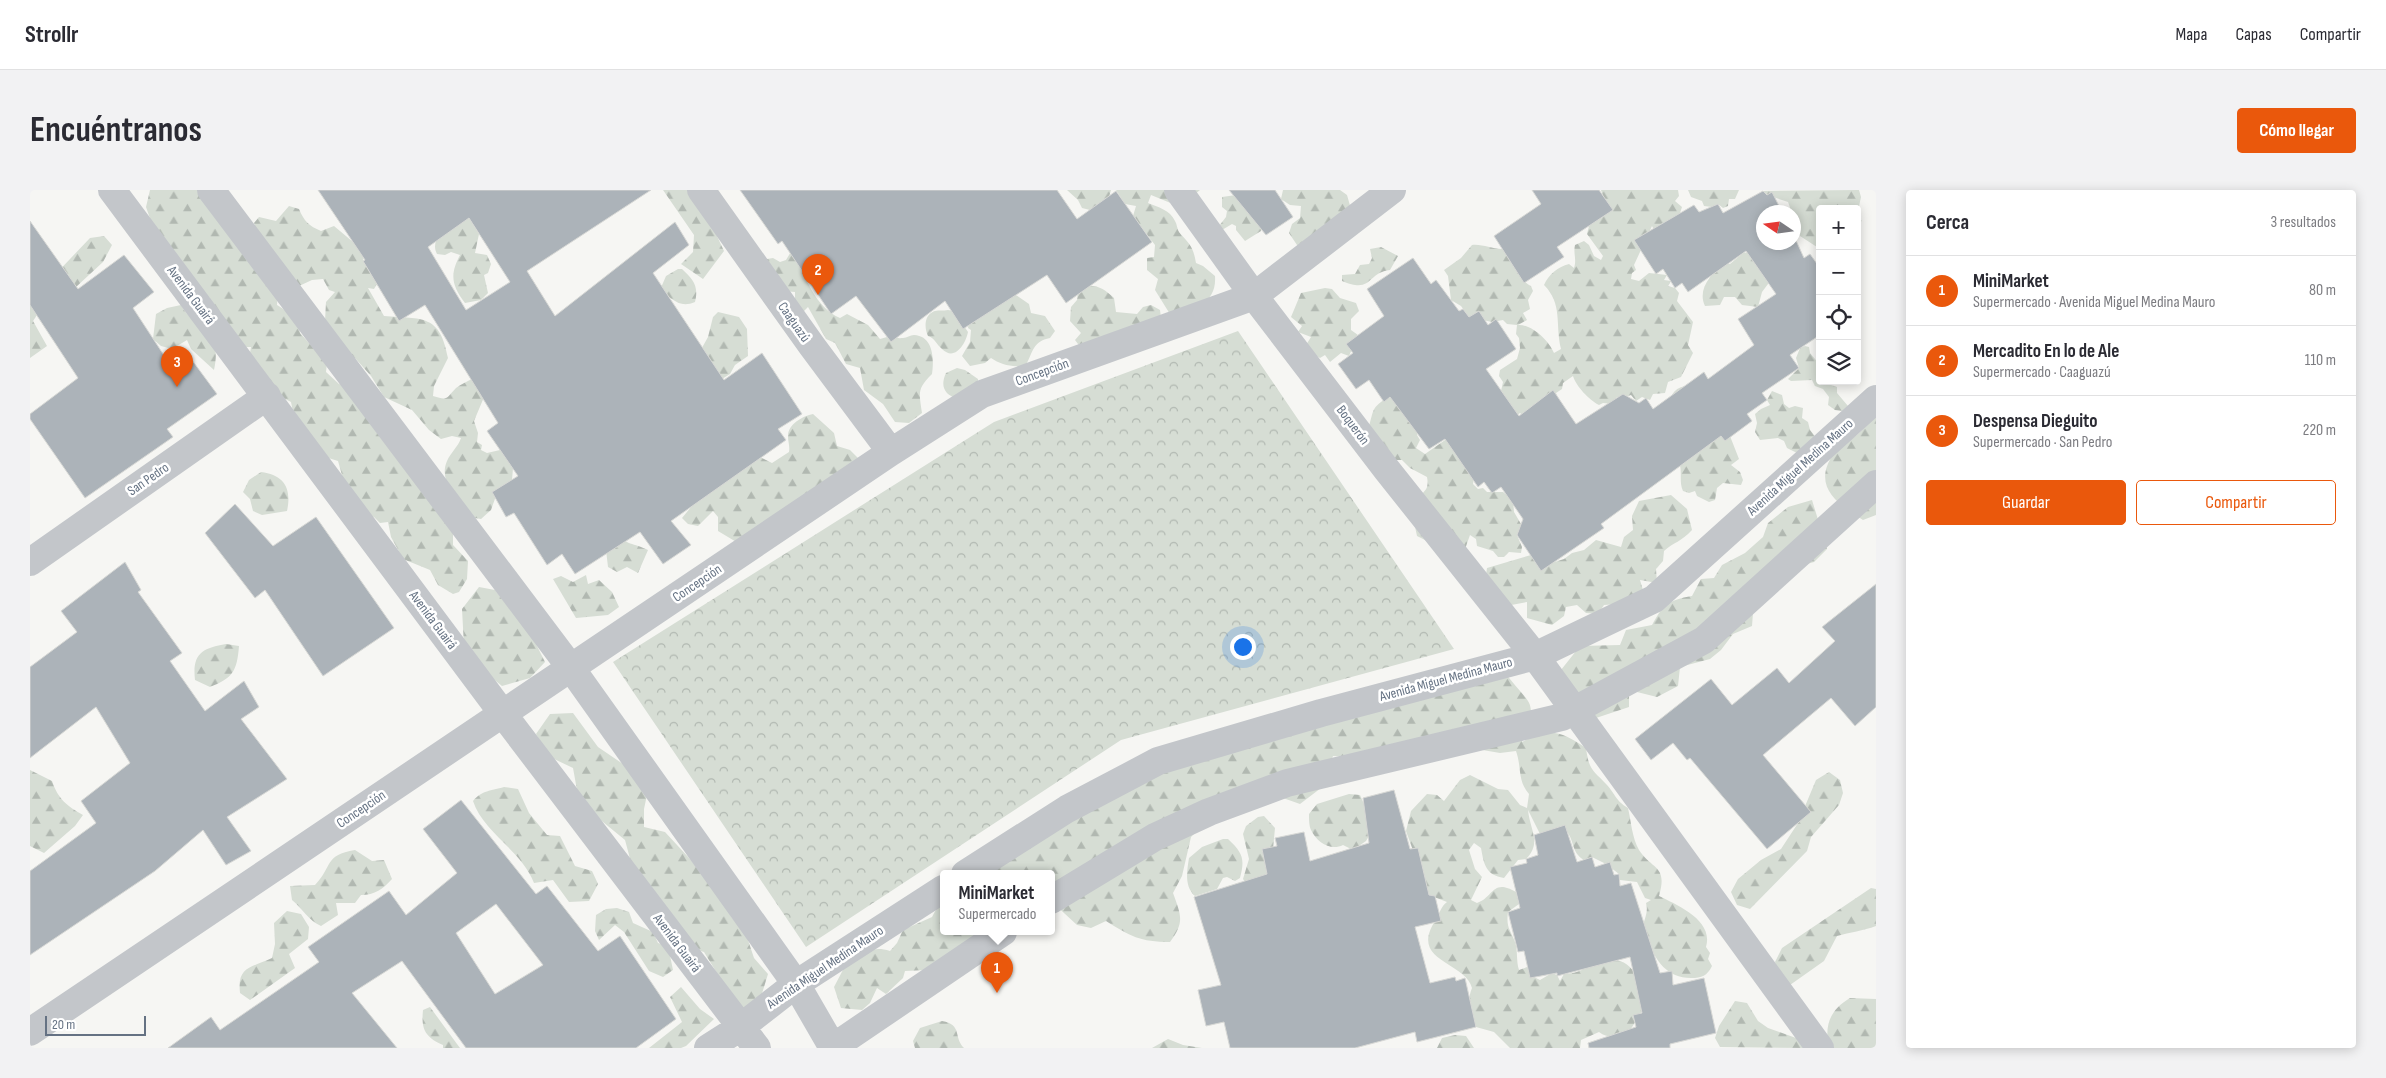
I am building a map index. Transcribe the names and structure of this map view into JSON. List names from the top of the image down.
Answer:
{
  "streets": {
    "street": [
      "Avenida Guairá",
      "Caaguazú",
      "Concepción",
      "Boquerón",
      "Avenida Miguel Medina Mauro",
      "San Pedro"
    ]
  },
  "crossings": [
    ["Avenida Guairá", "Concepción"],
    ["Avenida Guairá", "Avenida Miguel Medina Mauro"],
    ["Avenida Guairá", "San Pedro"],
    ["Caaguazú", "Concepción"],
    ["Concepción", "Boquerón"],
    ["Boquerón", "Avenida Miguel Medina Mauro"]
  ],
  "scale_bar": "20 m",
  "north": "left",
  "page": {
    "header": "Strollr",
    "nav": ["Mapa", "Capas", "Compartir"],
    "buttons": [
      "Cómo llegar",
      ["Guardar", "Compartir"]
    ],
    "title": "Encuéntranos",
    "heading": ["Cerca", "3 resultados"],
    "map_buttons": ["+", "−"],
    "pins": ["2", "3", "1"],
    "list": [
      {
        "mark": "1",
        "name": "MiniMarket",
        "note": "Supermercado · Avenida Miguel Medina Mauro",
        "value": "80 m"
      },
      {
        "mark": "2",
        "name": "Mercadito En lo de Ale",
        "note": "Supermercado · Caaguazú",
        "value": "110 m"
      },
      {
        "mark": "3",
        "name": "Despensa Dieguito",
        "note": "Supermercado · San Pedro",
        "value": "220 m"
      }
    ],
    "popup": ["MiniMarket", "Supermercado"],
    "scale": "20 m"
  }
}
